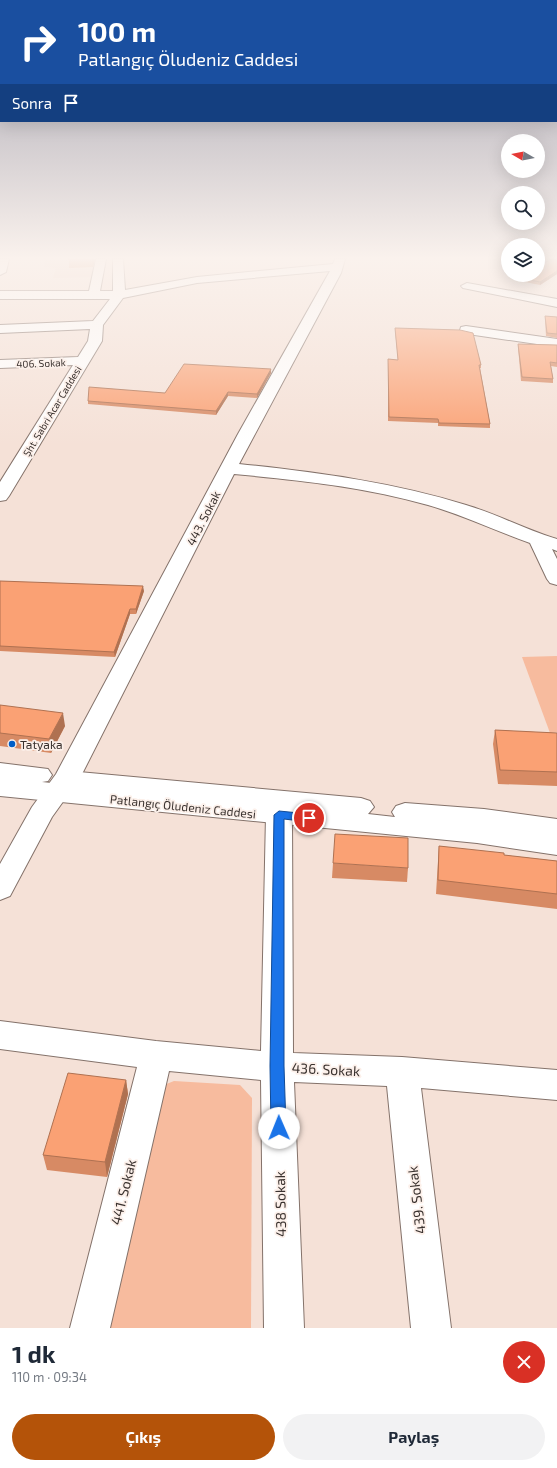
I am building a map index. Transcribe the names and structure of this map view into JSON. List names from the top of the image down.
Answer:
{
  "streets": {
    "street": [
      "406. Sokak",
      "Şht. Sabri Acar Caddesi",
      "443. Sokak",
      "Patlangıç Öludeniz Caddesi",
      "436. Sokak",
      "441. Sokak",
      "439. Sokak",
      "438 Sokak"
    ]
  },
  "crossings": [
    ["406. Sokak", "Şht. Sabri Acar Caddesi"],
    ["443. Sokak", "Patlangıç Öludeniz Caddesi"],
    ["Patlangıç Öludeniz Caddesi", "438 Sokak"],
    ["436. Sokak", "441. Sokak"],
    ["436. Sokak", "439. Sokak"],
    ["436. Sokak", "438 Sokak"]
  ],
  "places": ["Tatyaka"],
  "north": "left",
  "page": {
    "turn": ["100 m", "Patlangıç Öludeniz Caddesi"],
    "then": "Sonra",
    "heading": ["1 dk", "110 m · 09:34"],
    "buttons": ["Çıkış", "Paylaş"]
  }
}
